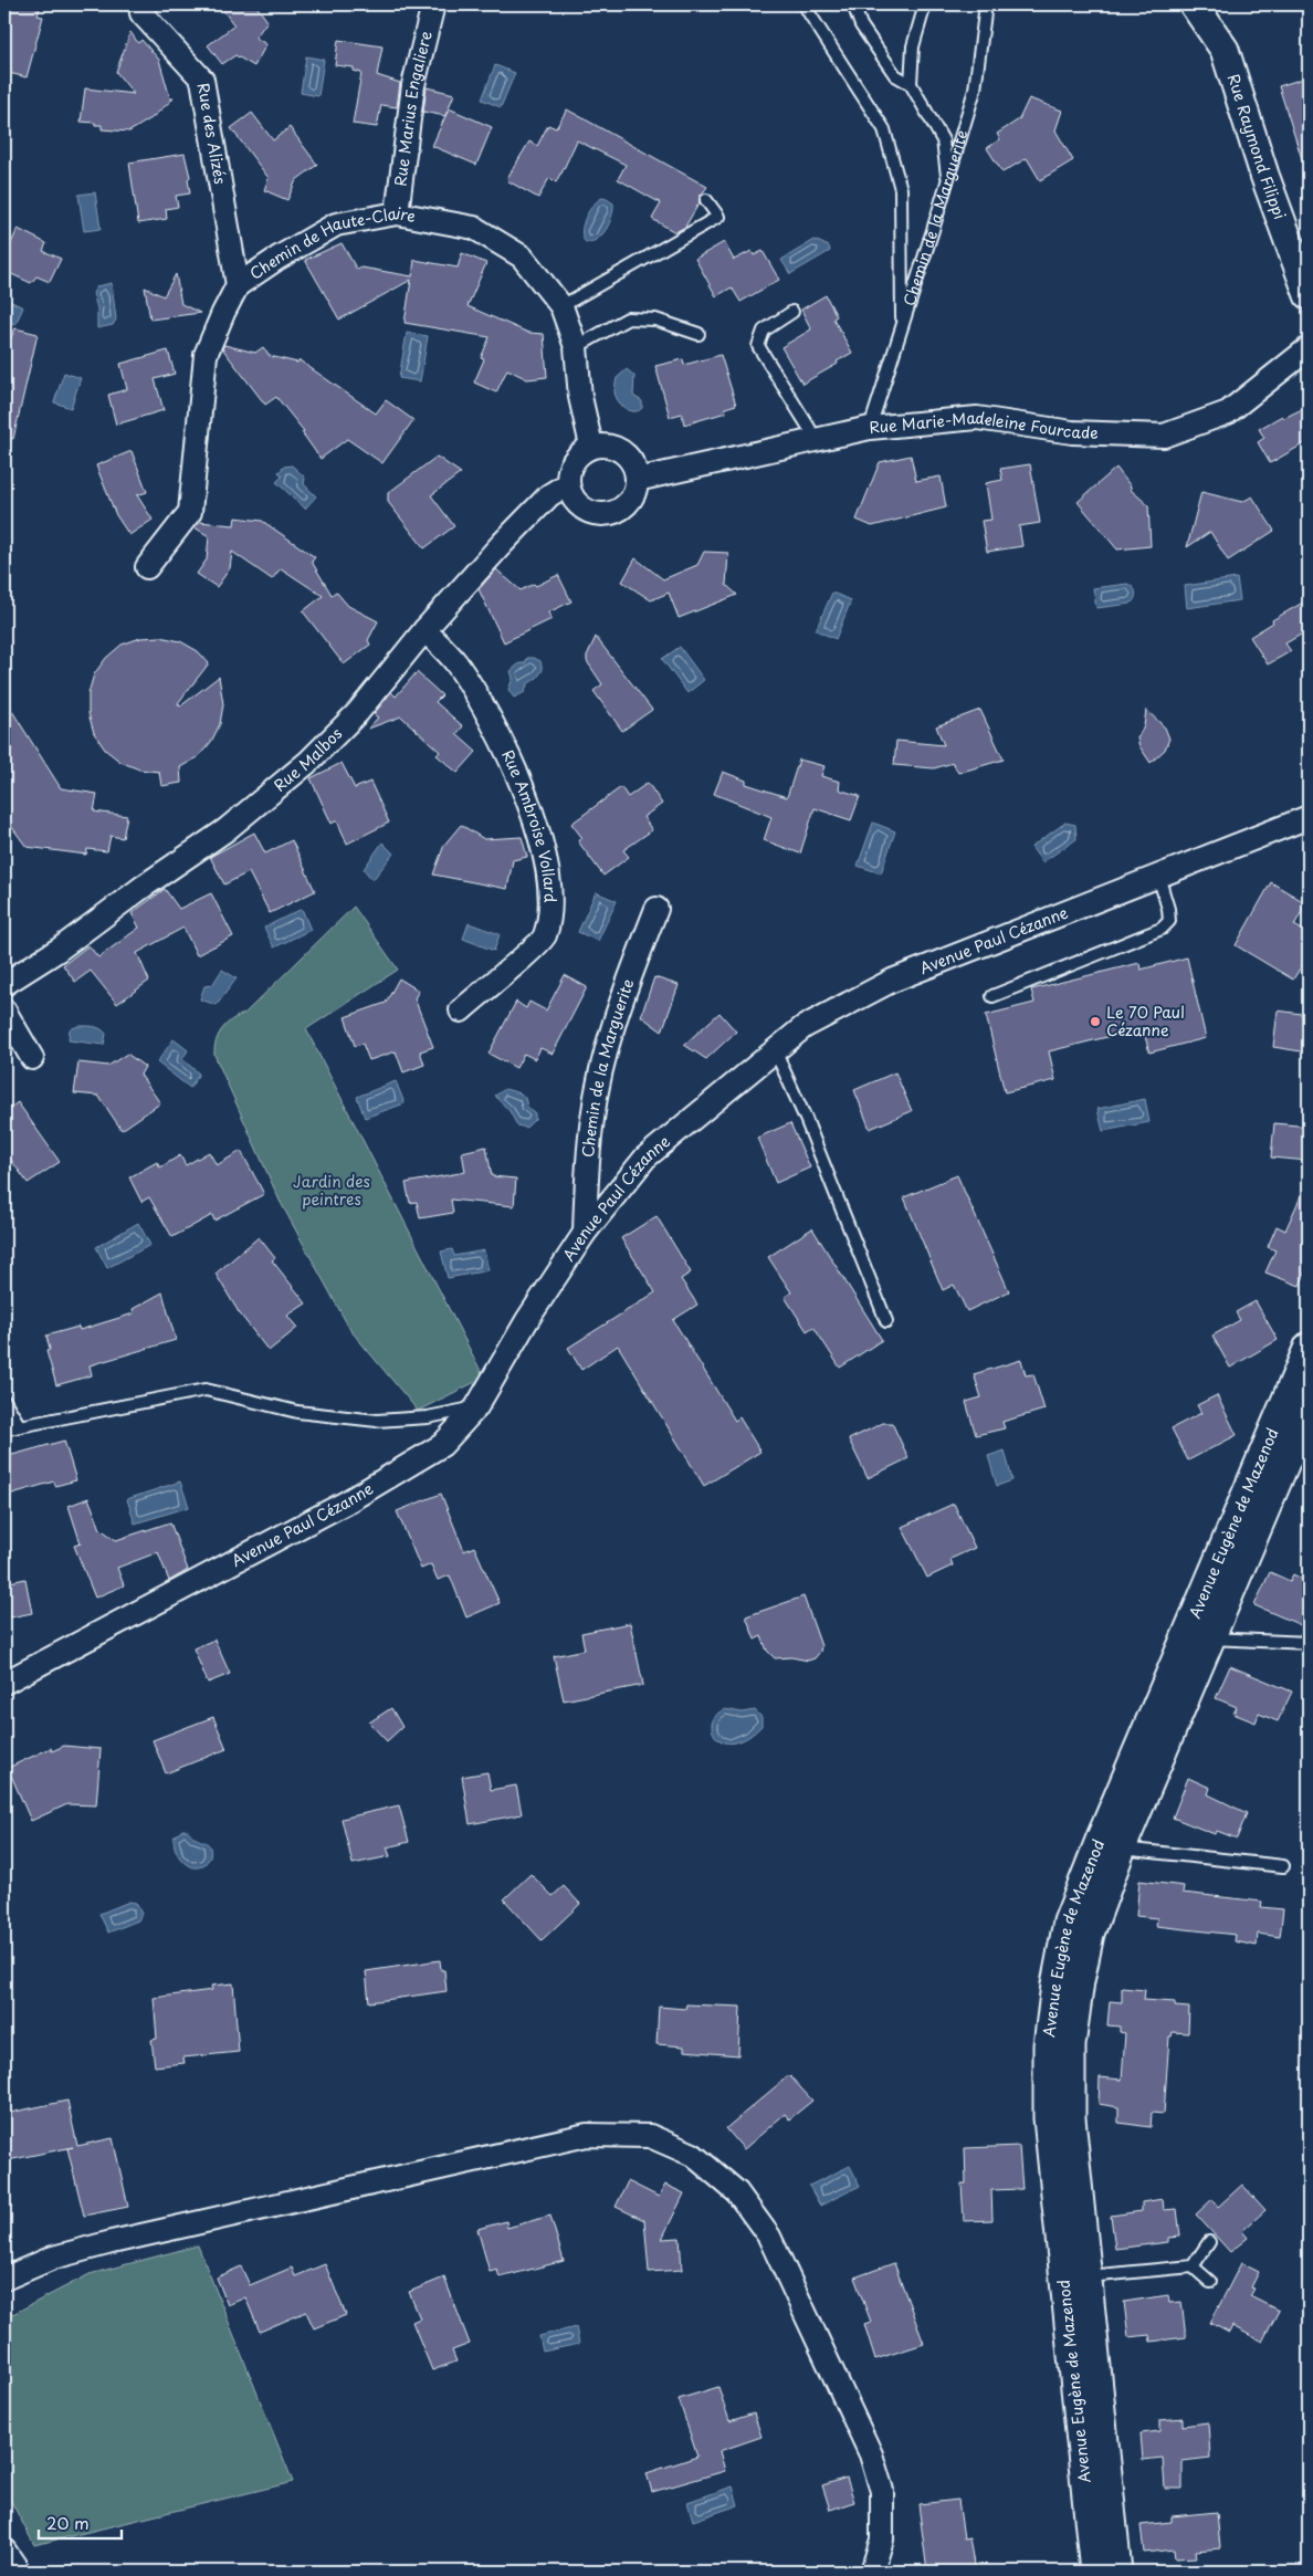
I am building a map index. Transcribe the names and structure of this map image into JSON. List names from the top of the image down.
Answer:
{
  "streets": {
    "street": [
      "Rue Marius Engaliere",
      "Rue des Alizés",
      "Rue Raymond Filippi",
      "Chemin de la Marguerite",
      "Chemin de Haute-Claire",
      "Rue Marie-Madeleine Fourcade",
      "Rue Malbos",
      "Rue Ambroise Vollard",
      "Avenue Paul Cézanne",
      "Avenue Eugène de Mazenod"
    ]
  },
  "crossings": [
    ["Rue Marius Engaliere", "Chemin de Haute-Claire"],
    ["Rue des Alizés", "Chemin de Haute-Claire"],
    ["Chemin de la Marguerite", "Rue Marie-Madeleine Fourcade"],
    ["Chemin de la Marguerite", "Avenue Paul Cézanne"],
    ["Chemin de Haute-Claire", "Rue Marie-Madeleine Fourcade"],
    ["Chemin de Haute-Claire", "Rue Malbos"],
    ["Rue Marie-Madeleine Fourcade", "Rue Malbos"],
    ["Rue Malbos", "Rue Ambroise Vollard"]
  ],
  "parks": ["Jardin des peintres"],
  "places": ["Le 70 Paul Cézanne"],
  "scale_bar": "20 m"
}
